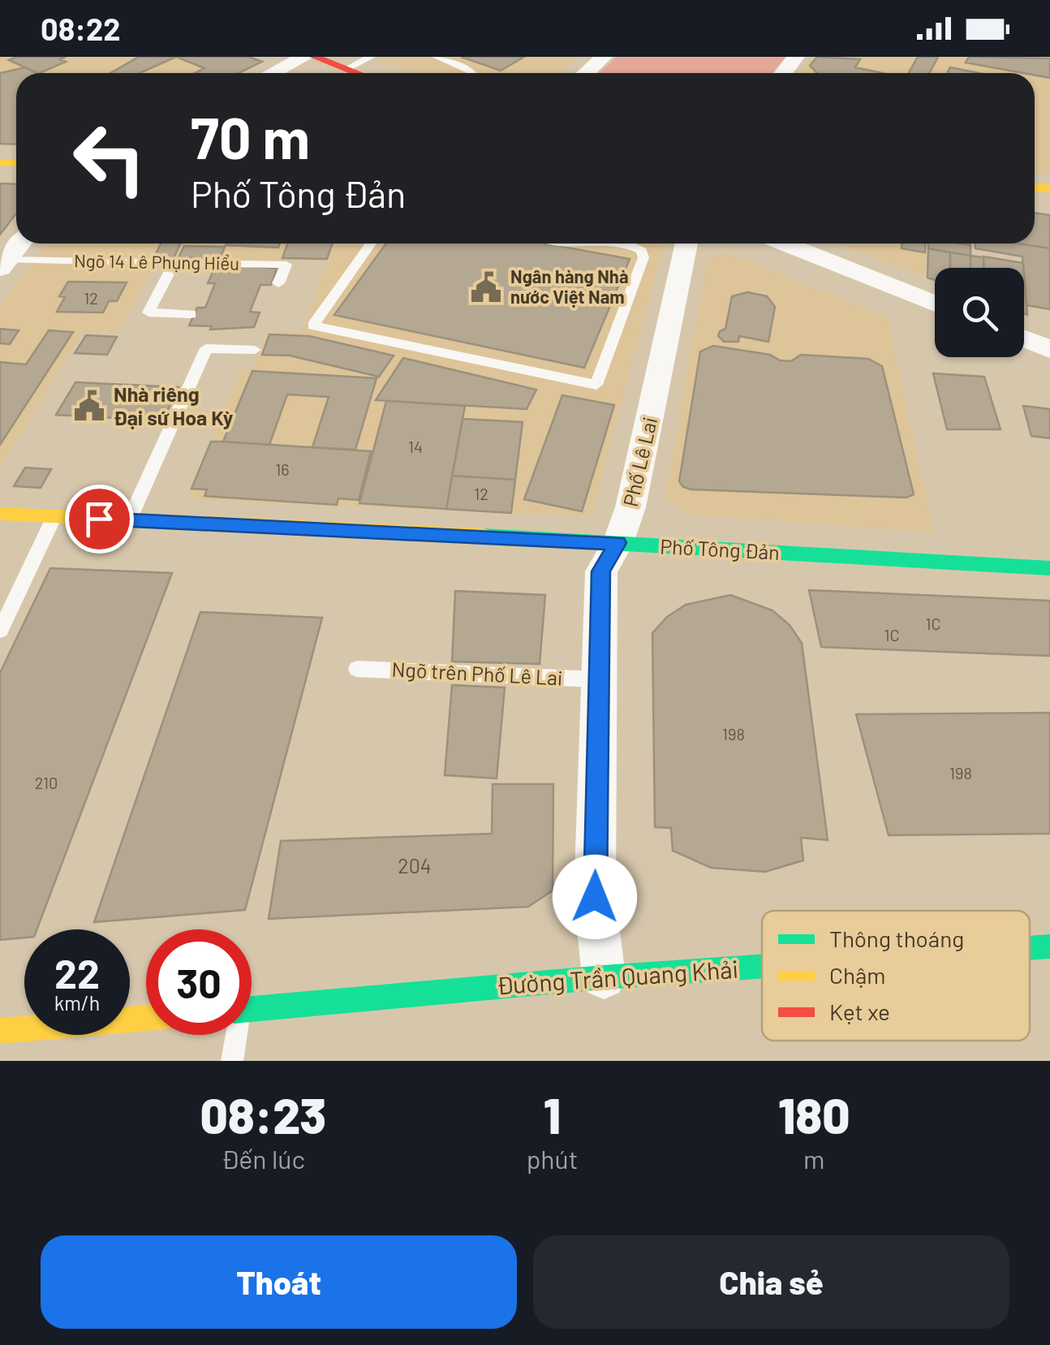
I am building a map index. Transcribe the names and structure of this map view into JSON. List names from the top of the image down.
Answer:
{
  "streets": {
    "street": ["Phố Lê Lai", "Phố Tông Đản", "Đường Trần Quang Khải"],
    "lane": ["Ngõ 14 Lê Phụng Hiểu", "Ngõ trên Phố Lê Lai"]
  },
  "crossings": [
    ["Phố Lê Lai", "Phố Tông Đản"],
    ["Phố Lê Lai", "Ngõ trên Phố Lê Lai"],
    ["Phố Lê Lai", "Đường Trần Quang Khải"]
  ],
  "places": {
    "public building": ["Ngân hàng Nhà nước Việt Nam", "Nhà riêng Đại sứ Hoa Kỳ"]
  },
  "house_numbers": [
    "12",
    "14",
    "16",
    "12",
    "1C",
    "1C",
    "198",
    "198",
    "210",
    "204"
  ],
  "legend": ["Thông thoáng", "Chậm", "Kẹt xe"],
  "page": {
    "status": "08:22",
    "turn": ["70 m", "Phố Tông Đản"],
    "speed": "22 km/h",
    "limit": "30",
    "eta": [
      "08:23",
      "Đến lúc",
      "1",
      "phút",
      "180",
      "m"
    ],
    "buttons": ["Thoát", "Chia sẻ"]
  }
}
